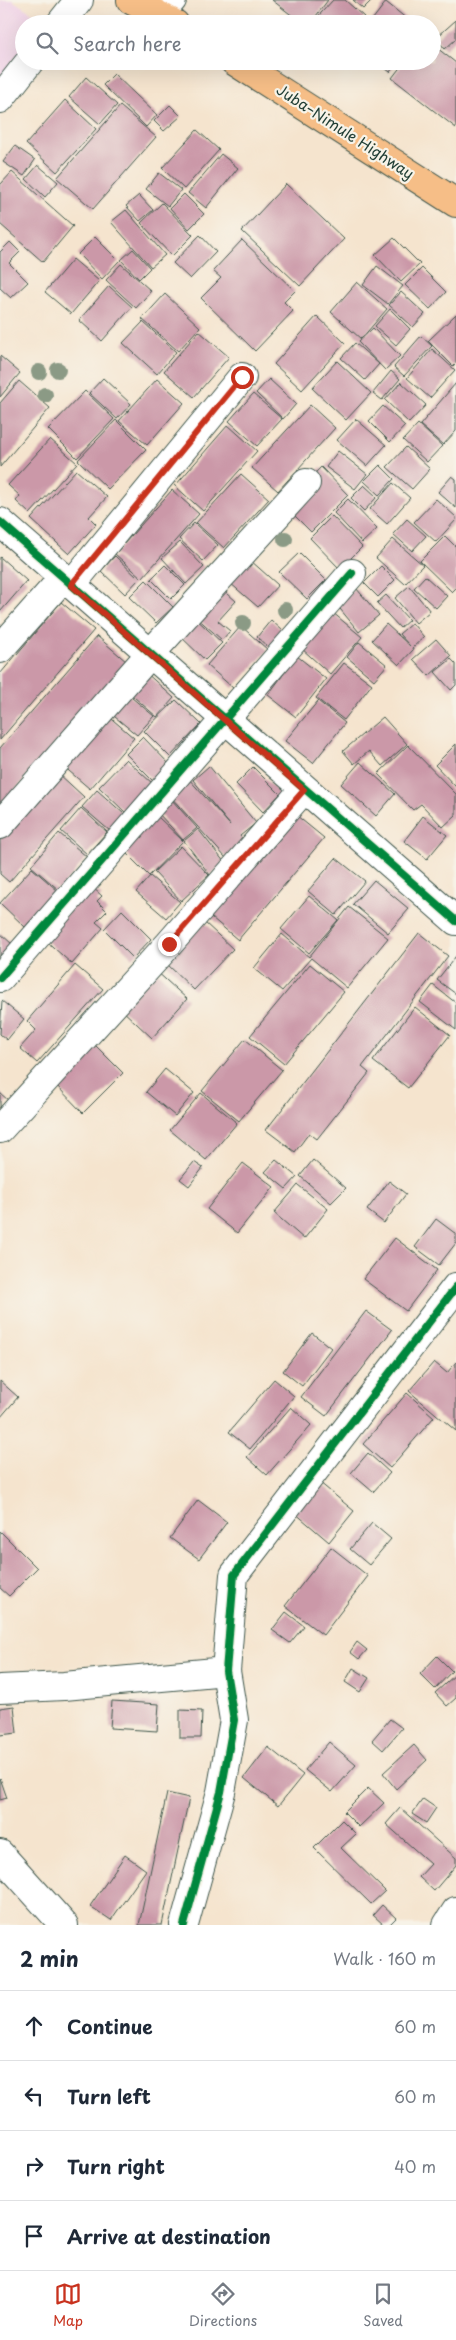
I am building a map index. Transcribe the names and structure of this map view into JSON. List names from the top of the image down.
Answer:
{
  "streets": {
    "main road": ["Juba–Nimule Highway"]
  },
  "page": {
    "search": "Search here",
    "heading": ["2 min", "Walk · 160 m"],
    "list": [
      ["Continue", "60 m"],
      ["Turn left", "60 m"],
      ["Turn right", "40 m"],
      "Arrive at destination"
    ],
    "nav": ["Map", "Directions", "Saved"]
  }
}
